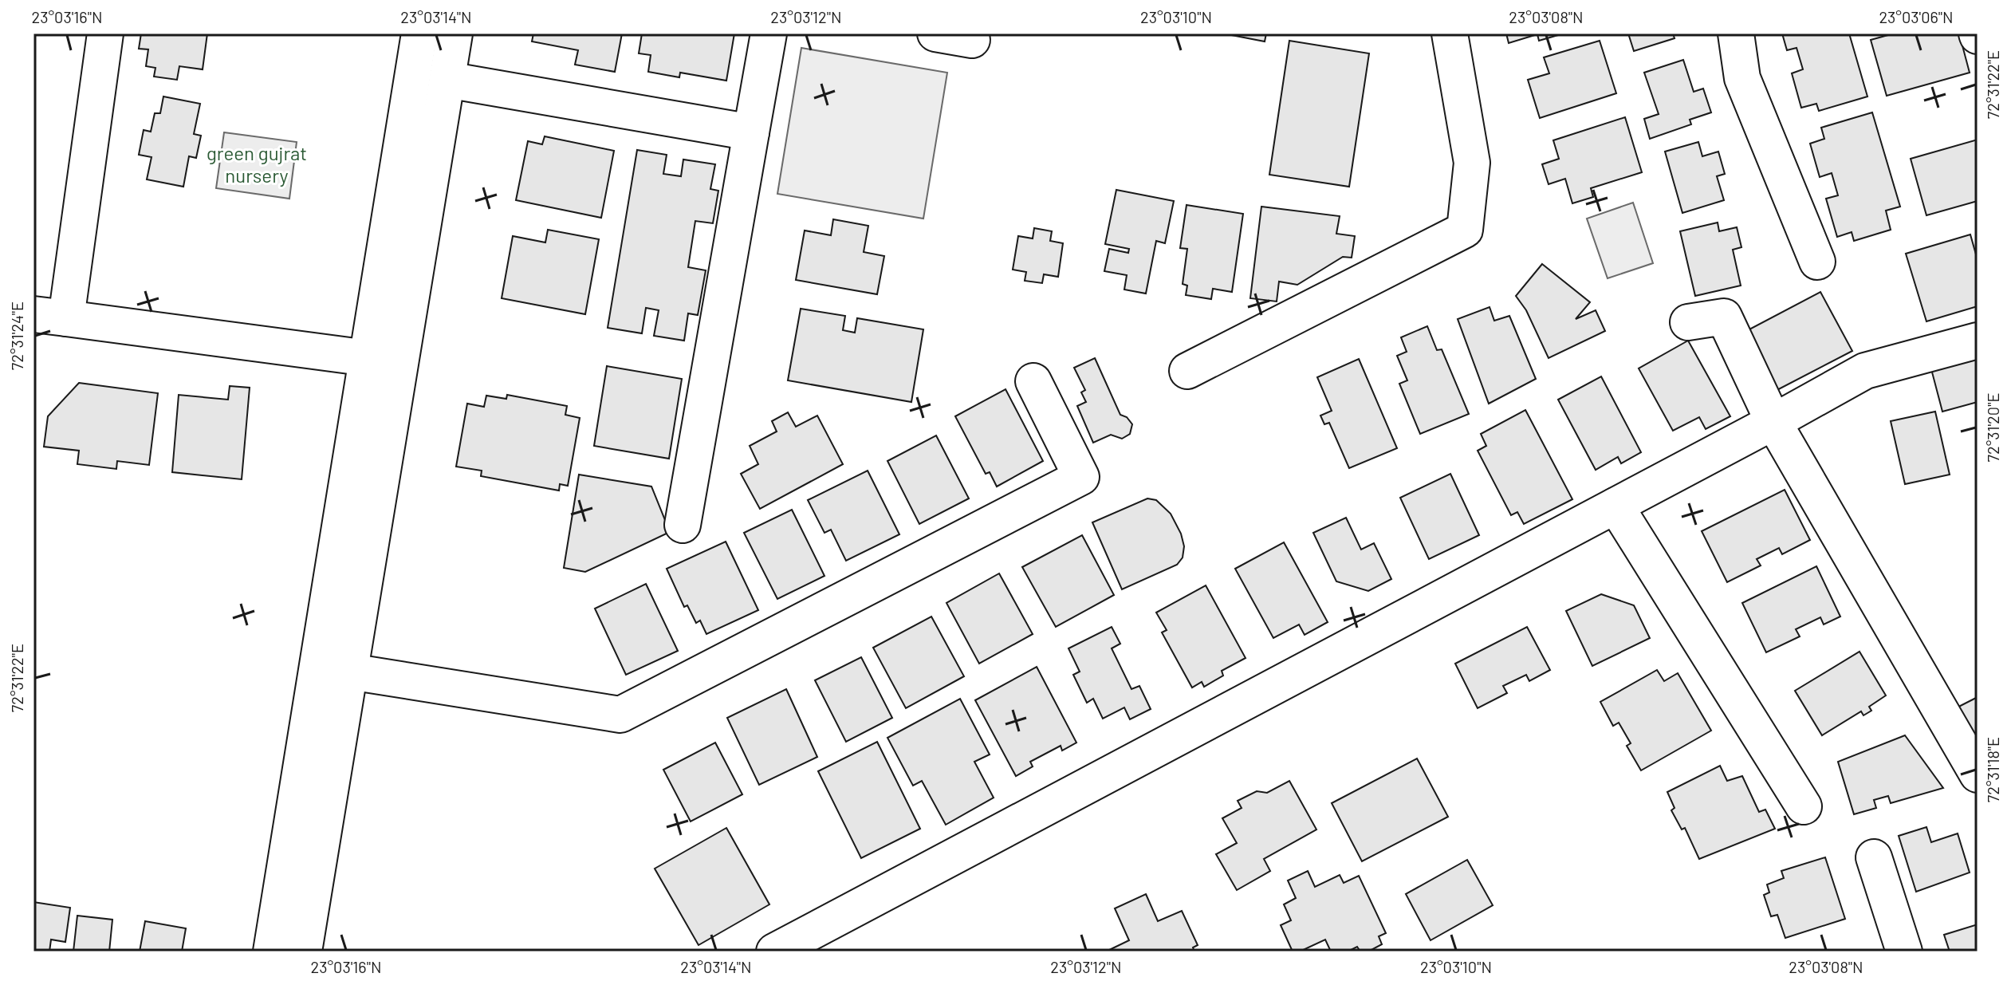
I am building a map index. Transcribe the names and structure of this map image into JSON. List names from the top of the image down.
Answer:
{
  "parks": ["green gujrat nursery"],
  "coordinates": [
    "23°03'16\"N",
    "23°03'14\"N",
    "23°03'12\"N",
    "23°03'10\"N",
    "23°03'08\"N",
    "23°03'06\"N",
    "72°31'22\"E",
    "72°31'24\"E",
    "72°31'20\"E",
    "72°31'18\"E"
  ]
}
